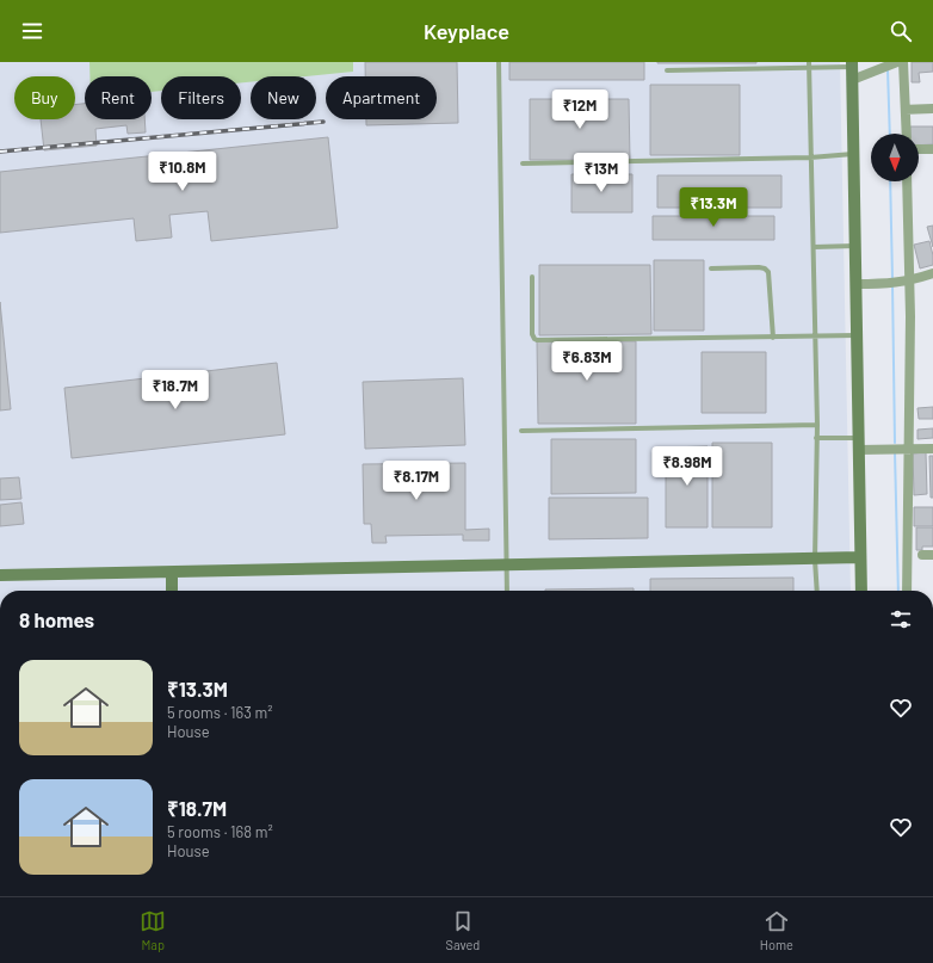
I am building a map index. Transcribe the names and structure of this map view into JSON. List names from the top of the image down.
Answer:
{
  "north": "bottom",
  "page": {
    "header": "Keyplace",
    "chip": [
      "Buy",
      "Rent",
      "Filters",
      "New",
      "Apartment"
    ],
    "price": [
      "₹12M",
      "₹10.8M",
      "₹13M",
      "₹13.3M",
      "₹6.83M",
      "₹18.7M",
      "₹8.98M",
      "₹8.17M"
    ],
    "heading": "8 homes",
    "list": [
      {
        "name": "₹13.3M",
        "note": "5 rooms · 163 m² · House"
      },
      {
        "name": "₹18.7M",
        "note": "5 rooms · 168 m² · House"
      }
    ],
    "tabs": ["Map", "Saved", "Home"]
  }
}
